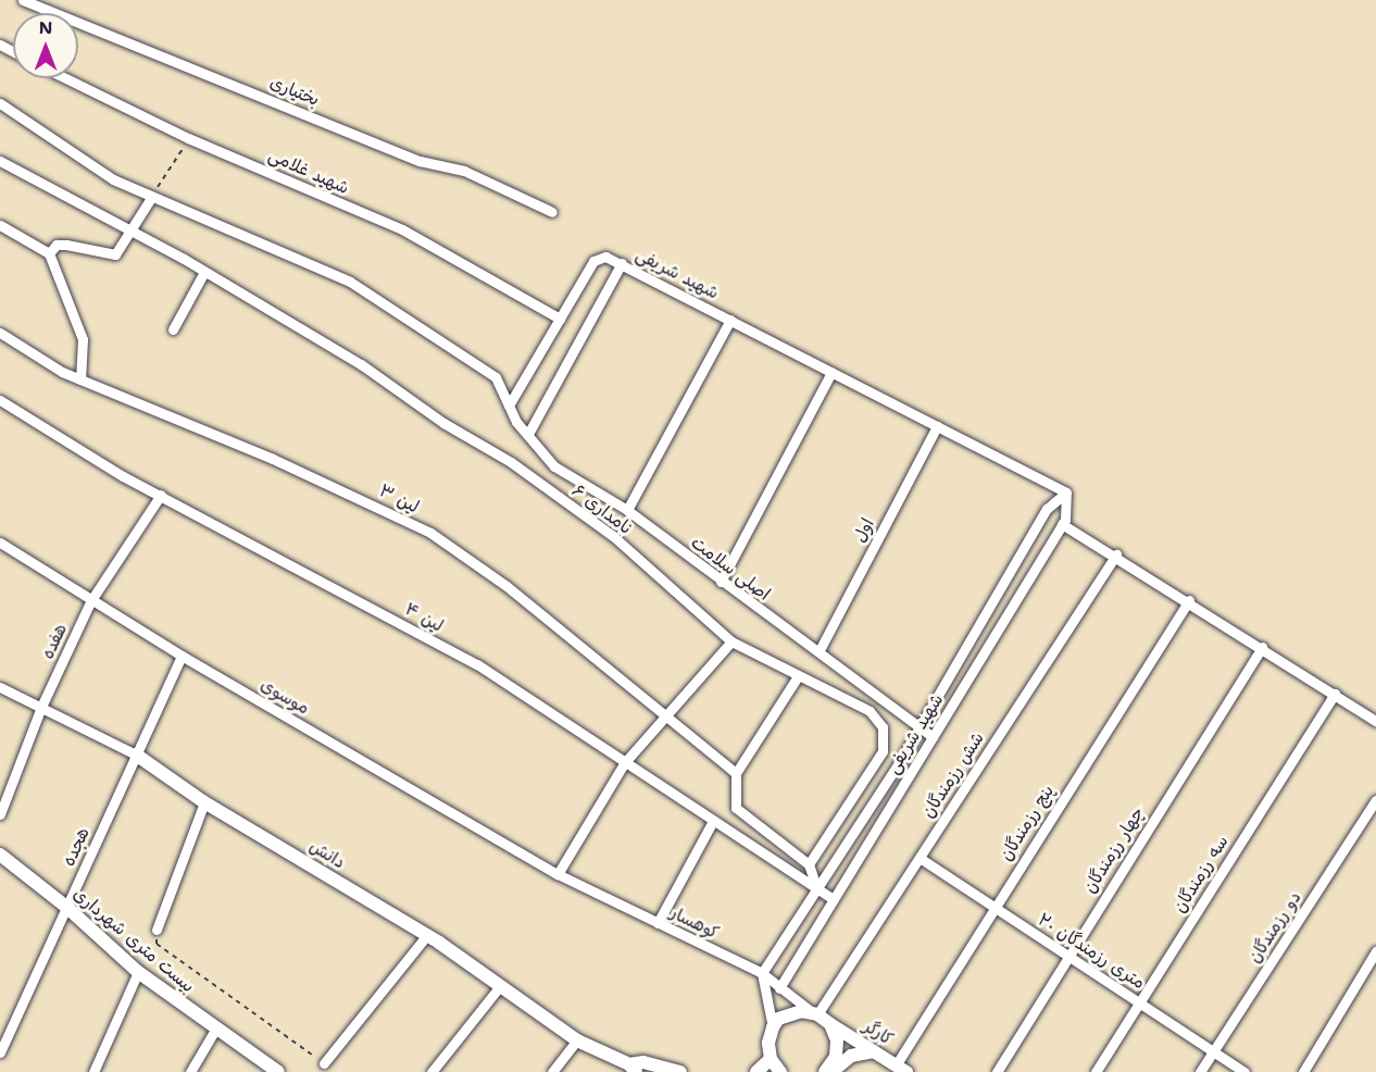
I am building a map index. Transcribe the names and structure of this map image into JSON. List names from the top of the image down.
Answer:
{
  "streets": {
    "street": [
      "بختیاری",
      "شهید غلامی",
      "شهید شریفی",
      "لین ۳",
      "نامداری ۶",
      "اول",
      "اصلی سلامت",
      "لین ۴",
      "هفده",
      "موسوی",
      "شش رزمندگان",
      "پنج رزمندگان",
      "هجده",
      "چهار رزمندگان",
      "دانش",
      "سه رزمندگان",
      "کوهسار",
      "دو رزمندگان",
      "بیست متری شهرداری",
      "۲۰ متری رزمندگان",
      "کارگر"
    ]
  },
  "crossings": [
    ["شهید شریفی", "اول"],
    ["شهید شریفی", "اصلی سلامت"],
    ["شهید شریفی", "لین ۴"],
    ["شهید شریفی", "کوهسار"],
    ["اول", "اصلی سلامت"],
    ["لین ۴", "هفده"],
    ["هفده", "موسوی"],
    ["هفده", "دانش"],
    ["موسوی", "هجده"],
    ["موسوی", "کوهسار"],
    ["شش رزمندگان", "کوهسار"],
    ["شش رزمندگان", "۲۰ متری رزمندگان"],
    ["شش رزمندگان", "کارگر"],
    ["پنج رزمندگان", "۲۰ متری رزمندگان"],
    ["پنج رزمندگان", "کارگر"],
    ["هجده", "دانش"],
    ["هجده", "بیست متری شهرداری"],
    ["چهار رزمندگان", "۲۰ متری رزمندگان"],
    ["سه رزمندگان", "۲۰ متری رزمندگان"],
    ["کوهسار", "کارگر"],
    ["دو رزمندگان", "۲۰ متری رزمندگان"]
  ],
  "north": "top"
}
